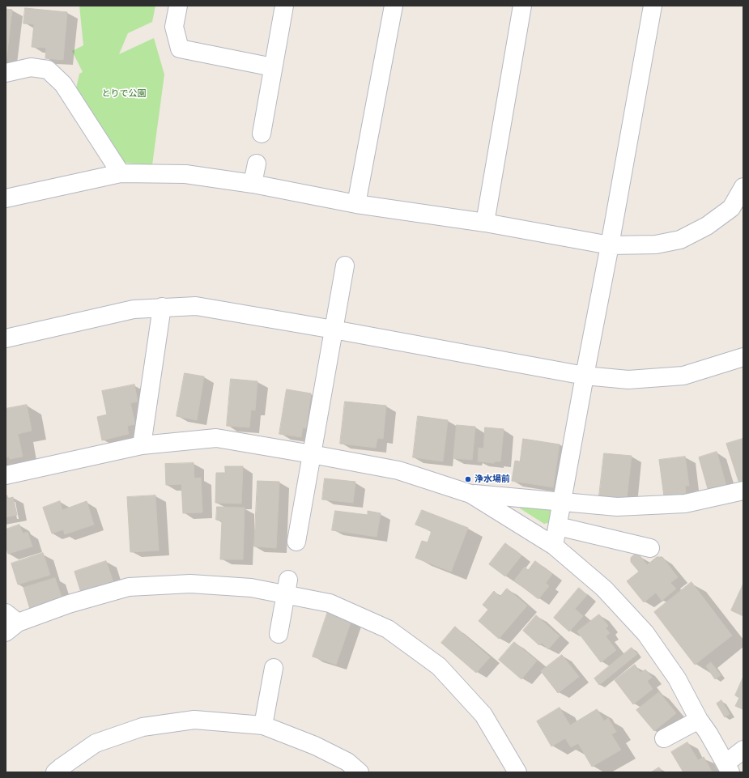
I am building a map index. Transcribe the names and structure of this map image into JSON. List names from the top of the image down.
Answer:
{
  "parks": ["とりで公園"],
  "places": ["浄水場前"]
}
